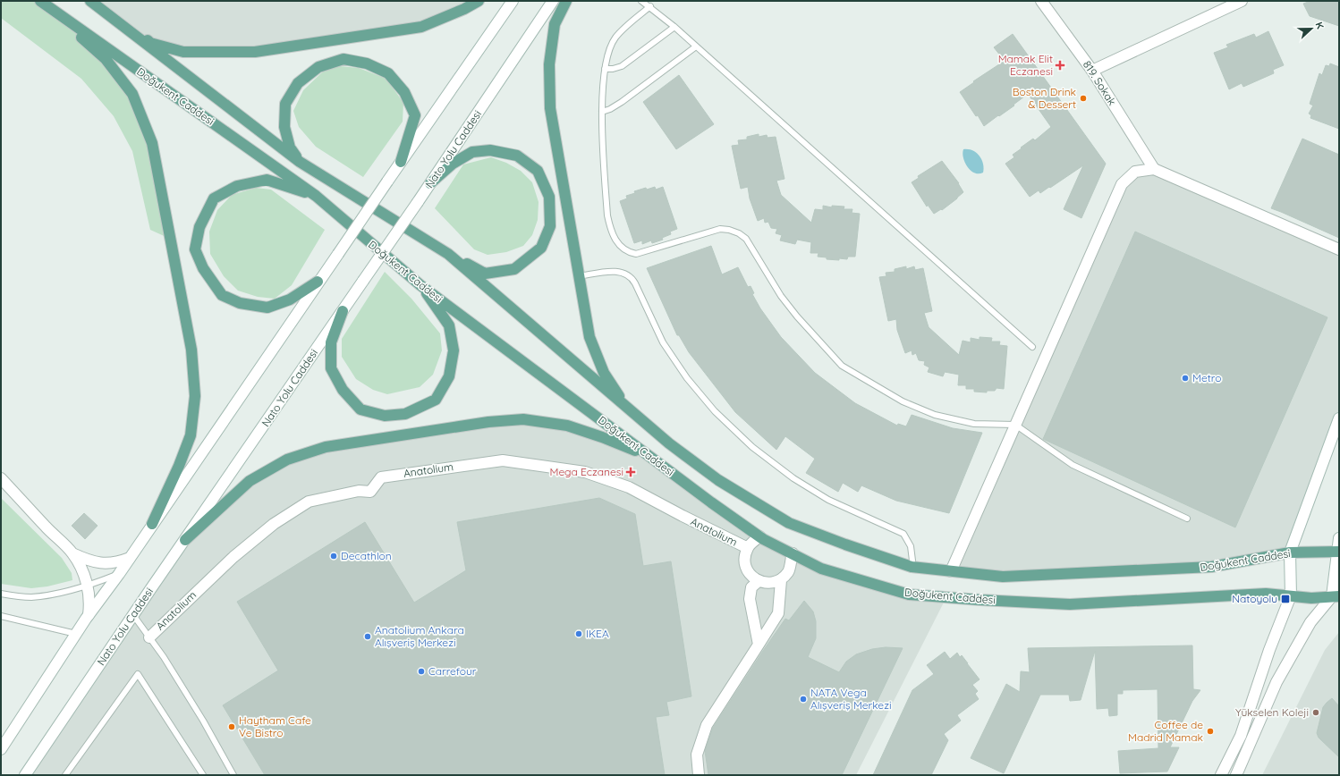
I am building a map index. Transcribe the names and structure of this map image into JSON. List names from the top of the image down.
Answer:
{
  "streets": {
    "main road": ["Doğukent Caddesi"],
    "street": ["819. Sokak", "Nato Yolu Caddesi", "Anatolium"]
  },
  "crossings": [
    ["Doğukent Caddesi", "Anatolium"]
  ],
  "places": {
    "health": ["Mamak Elit Eczanesi", "Mega Eczanesi"],
    "other": [
      "Boston Drink & Dessert",
      "Metro",
      "Decathlon",
      "IKEA",
      "Anatolium Ankara Alışveriş Merkezi",
      "Carrefour",
      "NATA Vega Alışveriş Merkezi",
      "Yükselen Koleji",
      "Haytham Cafe Ve Bistro",
      "Coffee de Madrid Mamak"
    ],
    "transit": ["Natoyolu"]
  },
  "north": "right"
}
